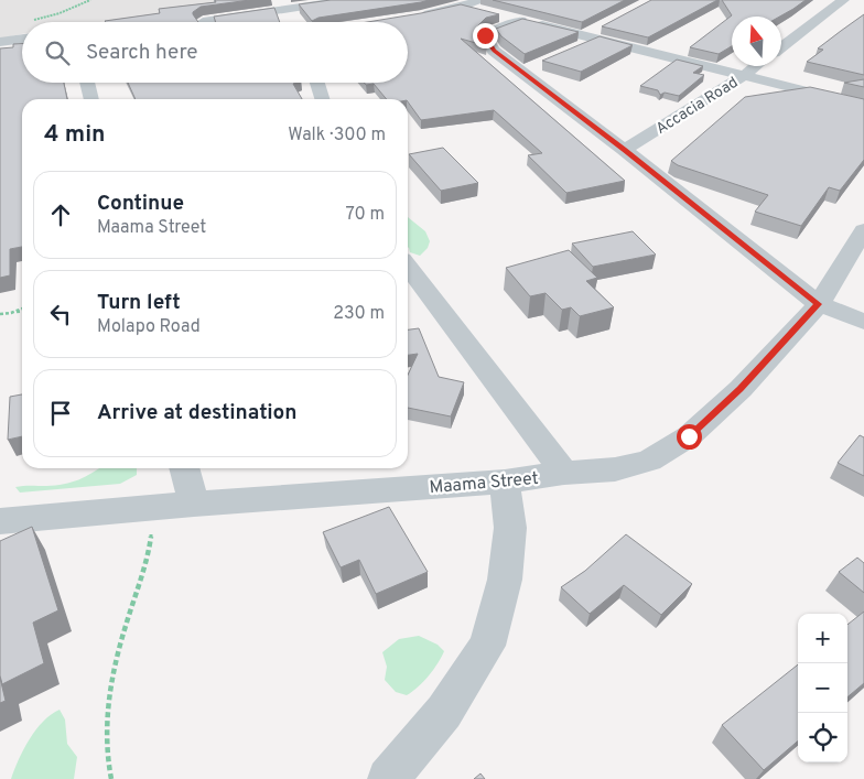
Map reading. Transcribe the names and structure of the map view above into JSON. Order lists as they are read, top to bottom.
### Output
{
  "streets": {
    "street": ["Accacia Road", "Maama Street"]
  },
  "north": "top",
  "page": {
    "search": "Search here",
    "heading": ["4 min", "Walk · 300 m"],
    "list": [
      ["Continue", "Maama Street", "70 m"],
      ["Turn left", "Molapo Road", "230 m"],
      "Arrive at destination"
    ],
    "map_buttons": ["+", "−"]
  }
}
